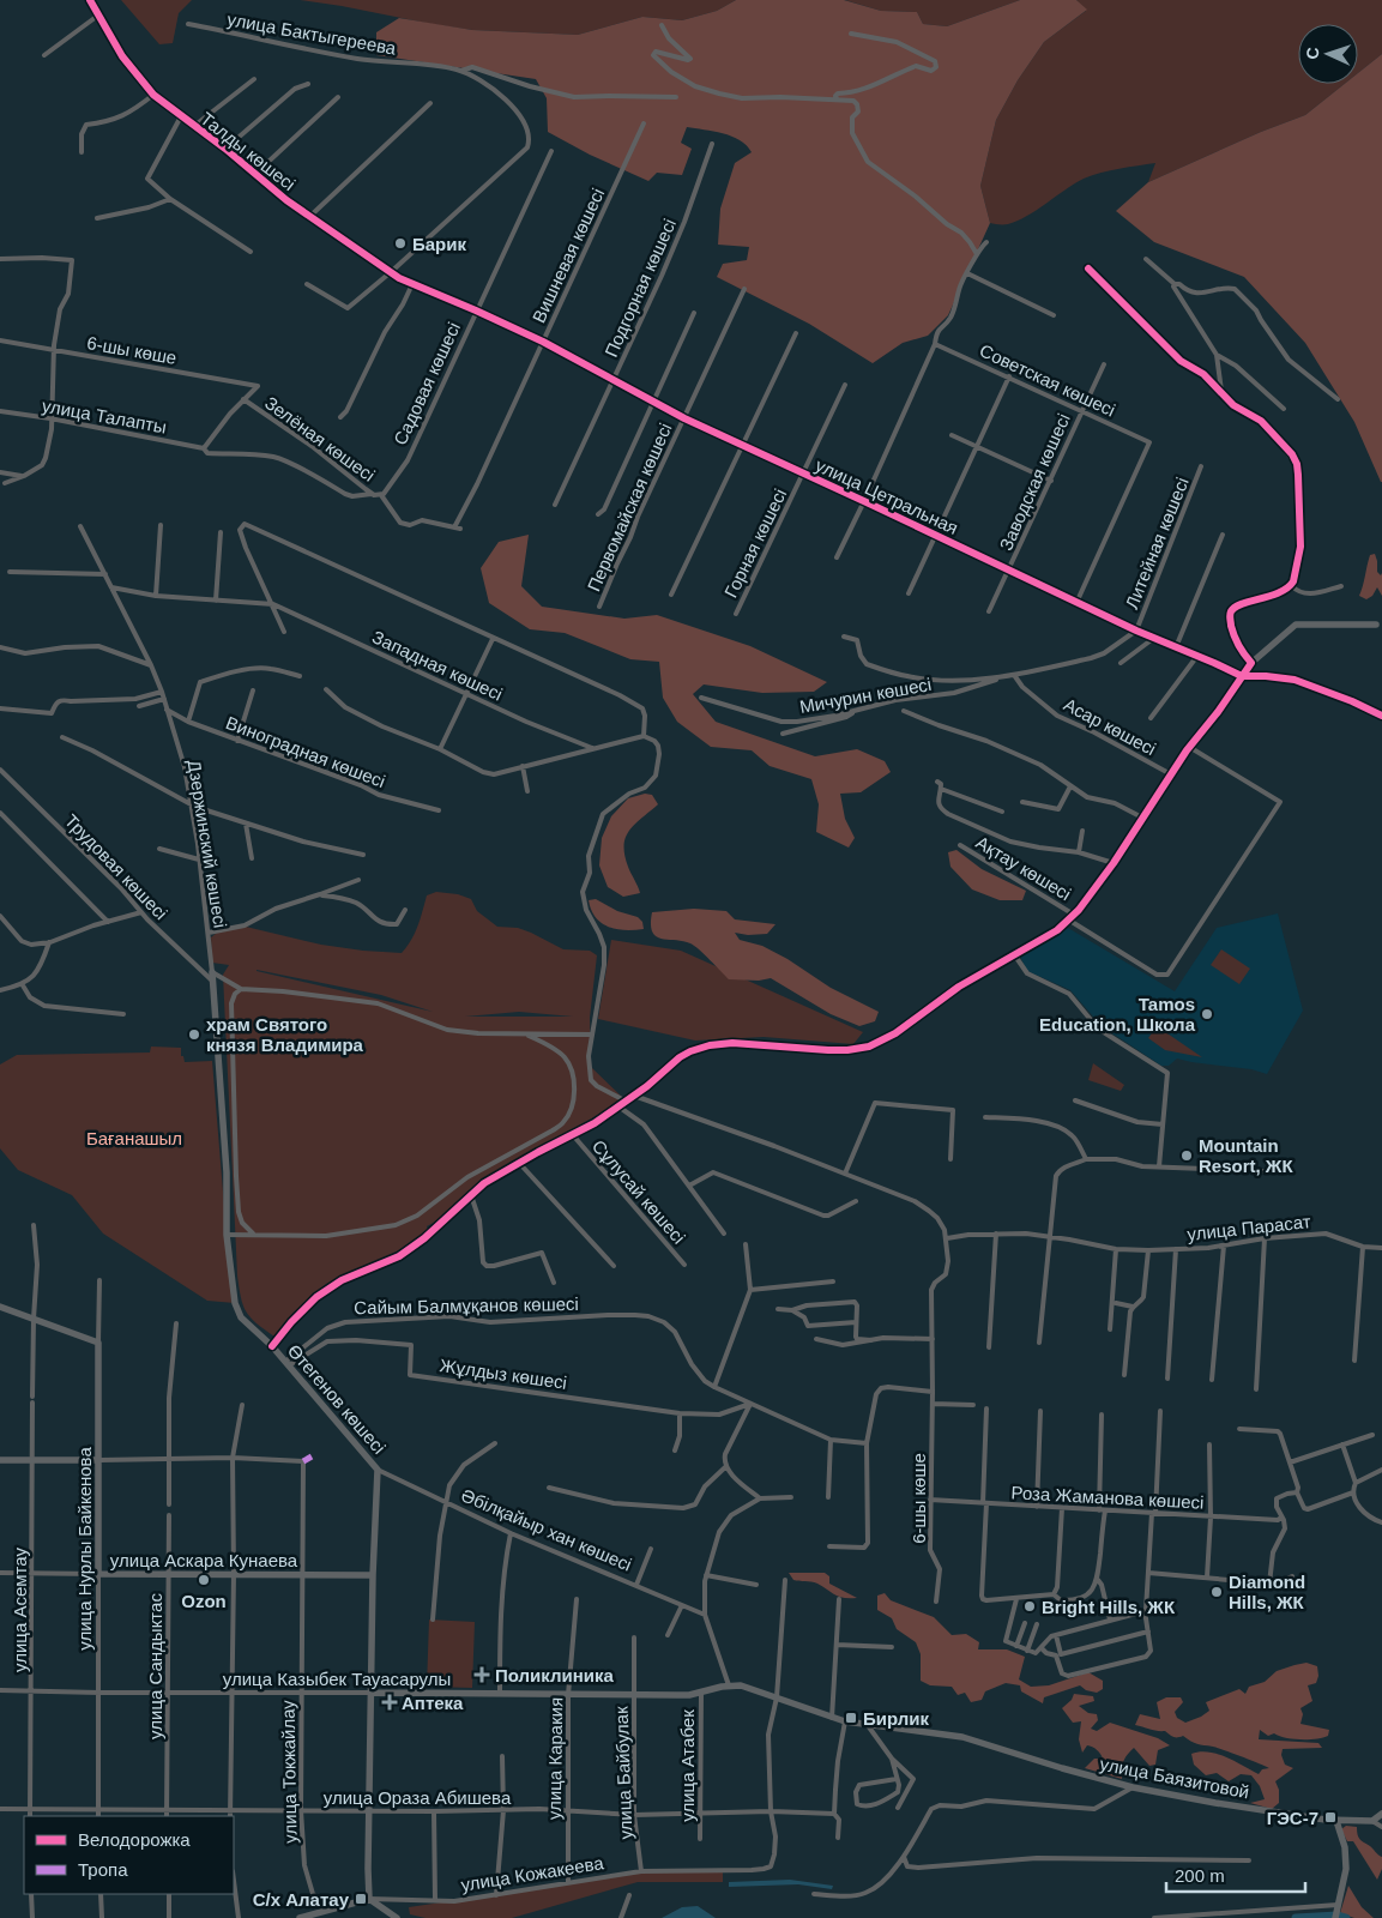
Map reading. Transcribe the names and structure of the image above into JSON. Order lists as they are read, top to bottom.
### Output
{
  "streets": {
    "street": [
      "улица Бактыгереева",
      "Талды көшесі",
      "Вишневая көшесі",
      "Подгорная көшесі",
      "6-шы көше",
      "Советская көшесі",
      "Садовая көшесі",
      "улица Талапты",
      "Зелёная көшесі",
      "Заводская көшесі",
      "улица Цетральная",
      "Первомайская көшесі",
      "Горная көшесі",
      "Литейная көшесі",
      "Западная көшесі",
      "Мичурин көшесі",
      "Асар көшесі",
      "Виноградная көшесі",
      "Дзержинский көшесі",
      "Трудовая көшесі",
      "Ақтау көшесі",
      "Сұлусай көшесі",
      "улица Парасат",
      "Сайым Балмұқанов көшесі",
      "Жұлдыз көшесі",
      "Өтегенов көшесі",
      "Роза Жаманова көшесі",
      "Әбілқайыр хан көшесі",
      "улица Нурлы Байкенова",
      "улица Аскара Кунаева",
      "улица Асемтау",
      "улица Сандыктас",
      "улица Казыбек Тауасарулы",
      "улица Каракия",
      "улица Атабек",
      "улица Токжайлау",
      "улица Байбулак",
      "улица Баязитовой",
      "улица Ораза Абишева",
      "улица Кожакеева"
    ]
  },
  "crossings": [
    ["Талды көшесі", "улица Цетральная"],
    ["Вишневая көшесі", "Садовая көшесі"],
    ["Вишневая көшесі", "Зелёная көшесі"],
    ["Вишневая көшесі", "улица Цетральная"],
    ["Подгорная көшесі", "улица Цетральная"],
    ["6-шы көше", "Зелёная көшесі"],
    ["6-шы көше", "улица Парасат"],
    ["6-шы көше", "Роза Жаманова көшесі"],
    ["Советская көшесі", "Заводская көшесі"],
    ["Советская көшесі", "улица Цетральная"],
    ["Садовая көшесі", "Зелёная көшесі"],
    ["Садовая көшесі", "улица Цетральная"],
    ["улица Талапты", "Зелёная көшесі"],
    ["Заводская көшесі", "улица Цетральная"],
    ["улица Цетральная", "Первомайская көшесі"],
    ["улица Цетральная", "Горная көшесі"],
    ["улица Цетральная", "Литейная көшесі"],
    ["Литейная көшесі", "Мичурин көшесі"],
    ["Литейная көшесі", "Асар көшесі"],
    ["Виноградная көшесі", "Дзержинский көшесі"],
    ["Дзержинский көшесі", "Өтегенов көшесі"],
    ["Трудовая көшесі", "Өтегенов көшесі"],
    ["Сайым Балмұқанов көшесі", "Жұлдыз көшесі"],
    ["Сайым Балмұқанов көшесі", "Өтегенов көшесі"],
    ["Жұлдыз көшесі", "Өтегенов көшесі"],
    ["Өтегенов көшесі", "Әбілқайыр хан көшесі"],
    ["Өтегенов көшесі", "улица Аскара Кунаева"],
    ["Өтегенов көшесі", "улица Казыбек Тауасарулы"],
    ["Өтегенов көшесі", "улица Ораза Абишева"],
    ["Өтегенов көшесі", "улица Кожакеева"],
    ["улица Нурлы Байкенова", "улица Аскара Кунаева"],
    ["улица Нурлы Байкенова", "улица Казыбек Тауасарулы"],
    ["улица Нурлы Байкенова", "улица Ораза Абишева"],
    ["улица Аскара Кунаева", "улица Асемтау"],
    ["улица Аскара Кунаева", "улица Сандыктас"],
    ["улица Аскара Кунаева", "улица Токжайлау"],
    ["улица Асемтау", "улица Казыбек Тауасарулы"],
    ["улица Асемтау", "улица Ораза Абишева"],
    ["улица Сандыктас", "улица Казыбек Тауасарулы"],
    ["улица Сандыктас", "улица Ораза Абишева"],
    ["улица Казыбек Тауасарулы", "улица Каракия"],
    ["улица Казыбек Тауасарулы", "улица Атабек"],
    ["улица Казыбек Тауасарулы", "улица Токжайлау"],
    ["улица Казыбек Тауасарулы", "улица Байбулак"],
    ["улица Казыбек Тауасарулы", "улица Баязитовой"],
    ["улица Каракия", "улица Ораза Абишева"],
    ["улица Каракия", "улица Кожакеева"],
    ["улица Атабек", "улица Ораза Абишева"],
    ["улица Токжайлау", "улица Ораза Абишева"],
    ["улица Токжайлау", "улица Кожакеева"],
    ["улица Байбулак", "улица Ораза Абишева"],
    ["улица Байбулак", "улица Кожакеева"],
    ["улица Ораза Абишева", "улица Кожакеева"]
  ],
  "parks": ["Бағанашыл"],
  "places": {
    "other": [
      "Барик",
      "Tamos Education, Школа",
      "храм Святого князя Владимира",
      "Mountain Resort, ЖК",
      "Ozon",
      "Diamond Hills, ЖК",
      "Bright Hills, ЖК"
    ],
    "health": ["Поликлиника", "Аптека"],
    "transit": ["Бирлик", "ГЭС-7", "С/х Алатау"]
  },
  "legend": ["Велодорожка", "Тропа"],
  "scale_bar": "200 m",
  "north": "left"
}
